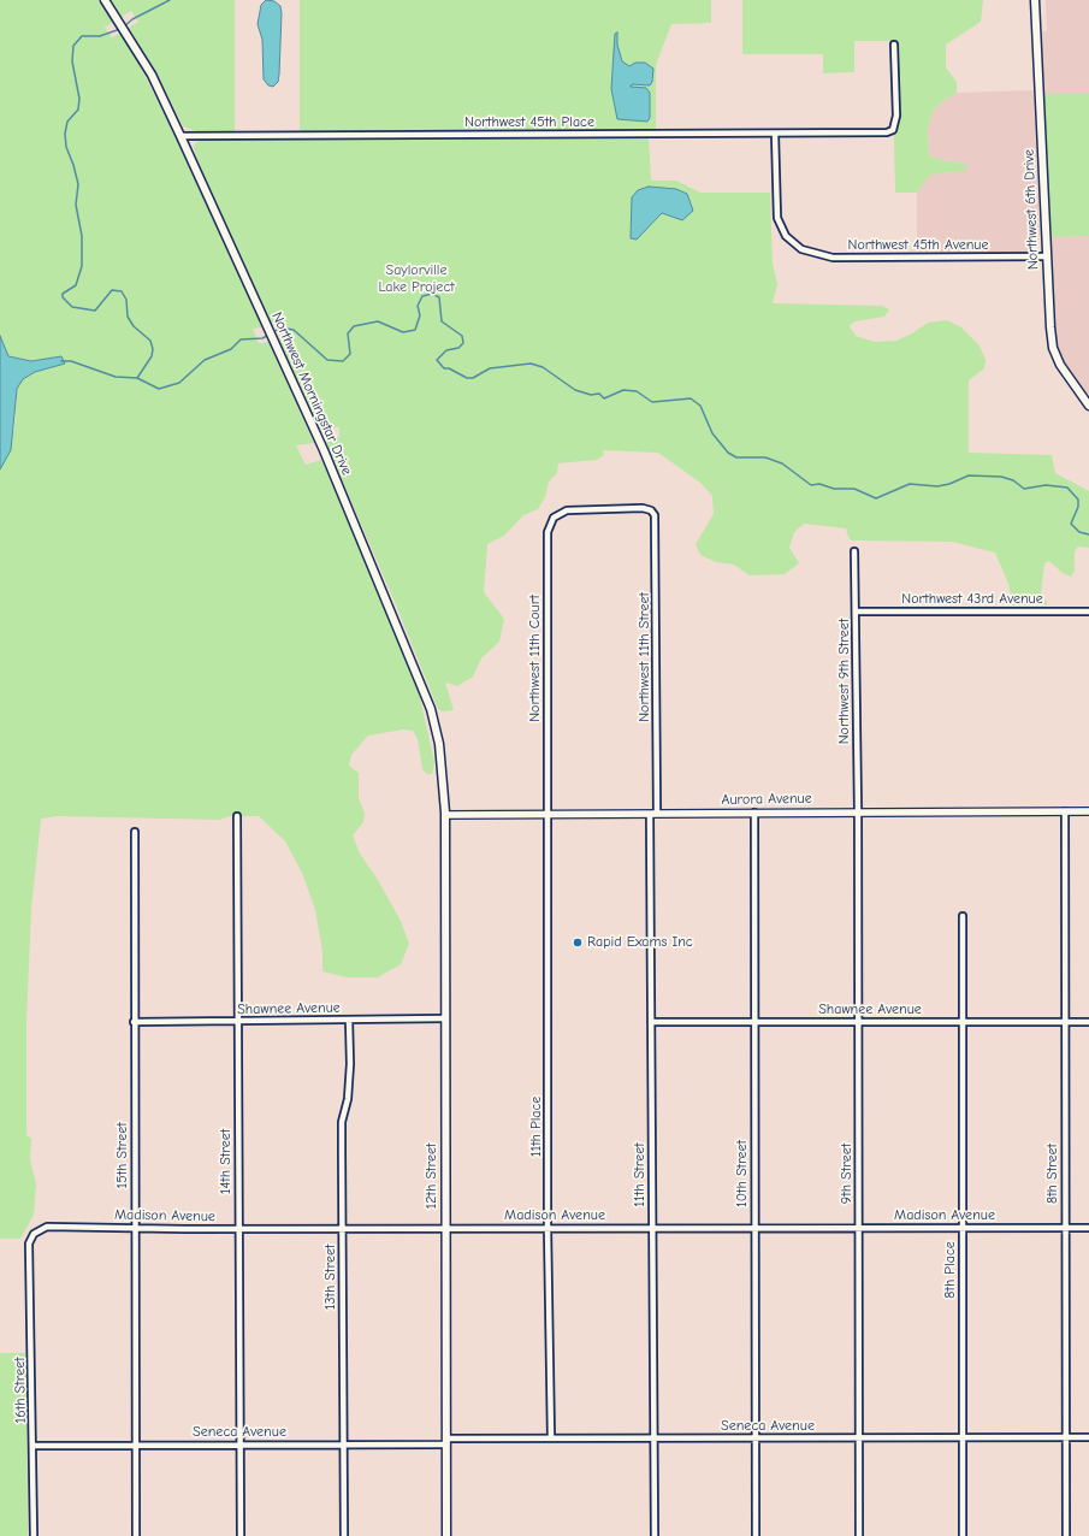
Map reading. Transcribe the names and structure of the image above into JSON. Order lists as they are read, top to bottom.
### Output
{
  "streets": {
    "main road": ["Northwest 6th Drive", "Northwest Morningstar Drive", "12th Street"],
    "street": [
      "Northwest 45th Place",
      "Northwest 45th Avenue",
      "Northwest 43rd Avenue",
      "Northwest 11th Street",
      "Northwest 11th Court",
      "Northwest 9th Street",
      "Aurora Avenue",
      "Shawnee Avenue",
      "11th Place",
      "15th Street",
      "14th Street",
      "10th Street",
      "9th Street",
      "8th Street",
      "11th Street",
      "Madison Avenue",
      "8th Place",
      "13th Street",
      "16th Street",
      "Seneca Avenue"
    ]
  },
  "crossings": [
    ["Northwest 45th Place", "Northwest 45th Avenue"],
    ["Northwest 45th Place", "Northwest Morningstar Drive"],
    ["Northwest 6th Drive", "Northwest 45th Avenue"],
    ["Northwest Morningstar Drive", "Aurora Avenue"],
    ["Northwest Morningstar Drive", "12th Street"],
    ["Northwest 43rd Avenue", "Northwest 9th Street"],
    ["Northwest 11th Street", "Northwest 11th Court"],
    ["Northwest 11th Street", "Aurora Avenue"],
    ["Northwest 11th Street", "11th Street"],
    ["Northwest 11th Court", "Aurora Avenue"],
    ["Northwest 11th Court", "11th Place"],
    ["Northwest 9th Street", "Aurora Avenue"],
    ["Northwest 9th Street", "9th Street"],
    ["Aurora Avenue", "11th Place"],
    ["Aurora Avenue", "10th Street"],
    ["Aurora Avenue", "9th Street"],
    ["Aurora Avenue", "8th Street"],
    ["Aurora Avenue", "11th Street"],
    ["Aurora Avenue", "12th Street"],
    ["Shawnee Avenue", "15th Street"],
    ["Shawnee Avenue", "14th Street"],
    ["Shawnee Avenue", "10th Street"],
    ["Shawnee Avenue", "9th Street"],
    ["Shawnee Avenue", "8th Street"],
    ["Shawnee Avenue", "11th Street"],
    ["Shawnee Avenue", "12th Street"],
    ["Shawnee Avenue", "8th Place"],
    ["Shawnee Avenue", "13th Street"],
    ["11th Place", "Madison Avenue"],
    ["11th Place", "Seneca Avenue"],
    ["15th Street", "Madison Avenue"],
    ["15th Street", "Seneca Avenue"],
    ["14th Street", "Madison Avenue"],
    ["14th Street", "Seneca Avenue"],
    ["10th Street", "Madison Avenue"],
    ["10th Street", "Seneca Avenue"],
    ["9th Street", "Madison Avenue"],
    ["9th Street", "Seneca Avenue"],
    ["8th Street", "Madison Avenue"],
    ["8th Street", "Seneca Avenue"],
    ["11th Street", "Madison Avenue"],
    ["11th Street", "Seneca Avenue"],
    ["12th Street", "Madison Avenue"],
    ["12th Street", "Seneca Avenue"],
    ["Madison Avenue", "8th Place"],
    ["Madison Avenue", "13th Street"],
    ["Madison Avenue", "16th Street"],
    ["8th Place", "Seneca Avenue"],
    ["13th Street", "Seneca Avenue"],
    ["16th Street", "Seneca Avenue"]
  ],
  "parks": ["Saylorville Lake Project"],
  "places": ["Rapid Exams Inc"]
}
